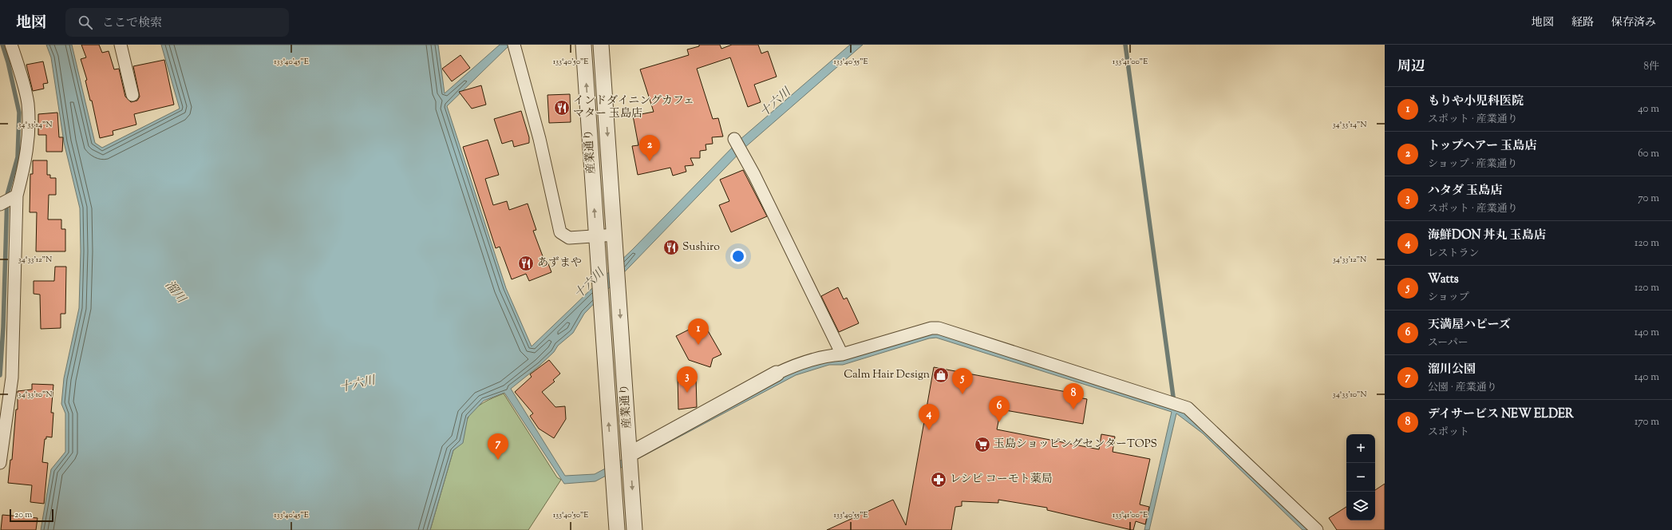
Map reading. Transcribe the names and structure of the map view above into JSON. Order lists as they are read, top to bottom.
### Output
{
  "streets": {
    "street": ["産業通り"]
  },
  "water": ["十六川", "溜川"],
  "places": {
    "restaurant": ["インドダイニングカフェ マター 玉島店", "Sushiro", "あずまや"],
    "shop": ["Calm Hair Design"],
    "supermarket": ["玉島ショッピングセンターTOPS"],
    "pharmacy": ["レシピ コーモト薬局"]
  },
  "scale_bar": "20 m",
  "page": {
    "header": "地図",
    "search": "ここで検索",
    "nav": ["地図", "経路", "保存済み"],
    "heading": ["周辺", "8件"],
    "list": [
      {
        "mark": "1",
        "name": "もりや小児科医院",
        "note": "スポット · 産業通り",
        "value": "40 m"
      },
      {
        "mark": "2",
        "name": "トップヘアー 玉島店",
        "note": "ショップ · 産業通り",
        "value": "60 m"
      },
      {
        "mark": "3",
        "name": "ハタダ 玉島店",
        "note": "スポット · 産業通り",
        "value": "70 m"
      },
      {
        "mark": "4",
        "name": "海鮮DON 丼丸 玉島店",
        "note": "レストラン",
        "value": "120 m"
      },
      {
        "mark": "5",
        "name": "Watts",
        "note": "ショップ",
        "value": "120 m"
      },
      {
        "mark": "6",
        "name": "天満屋ハピーズ",
        "note": "スーパー",
        "value": "140 m"
      },
      {
        "mark": "7",
        "name": "溜川公園",
        "note": "公園 · 産業通り",
        "value": "140 m"
      },
      {
        "mark": "8",
        "name": "デイサービス NEW ELDER",
        "note": "スポット",
        "value": "170 m"
      }
    ],
    "pins": [
      "2",
      "1",
      "3",
      "5",
      "8",
      "6",
      "4",
      "7"
    ],
    "map_buttons": ["+", "−"],
    "scale": "20 m"
  },
  "coordinates": [
    "133°40'45\"E",
    "133°40'50\"E",
    "133°40'55\"E",
    "133°41'00\"E",
    "34°33'14\"N",
    "34°33'12\"N",
    "34°33'10\"N"
  ]
}
